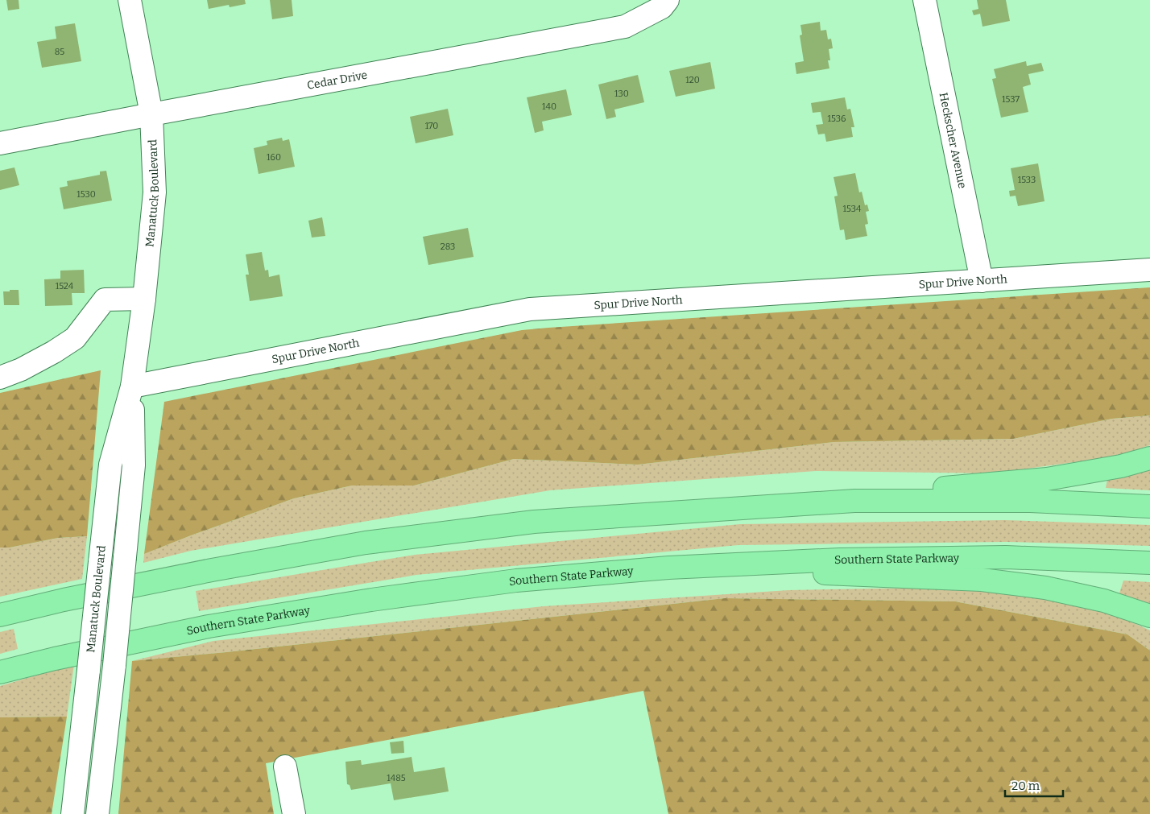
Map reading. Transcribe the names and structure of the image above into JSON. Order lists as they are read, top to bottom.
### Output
{
  "streets": {
    "highway": ["Southern State Parkway"],
    "street": [
      "Cedar Drive",
      "Heckscher Avenue",
      "Manatuck Boulevard",
      "Spur Drive North"
    ]
  },
  "crossings": [
    ["Cedar Drive", "Manatuck Boulevard"],
    ["Heckscher Avenue", "Spur Drive North"],
    ["Manatuck Boulevard", "Spur Drive North"]
  ],
  "house_numbers": [
    "85",
    "120",
    "130",
    "1537",
    "140",
    "1536",
    "170",
    "160",
    "1533",
    "1530",
    "1534",
    "283",
    "1524",
    "1485"
  ],
  "scale_bar": "20 m"
}
